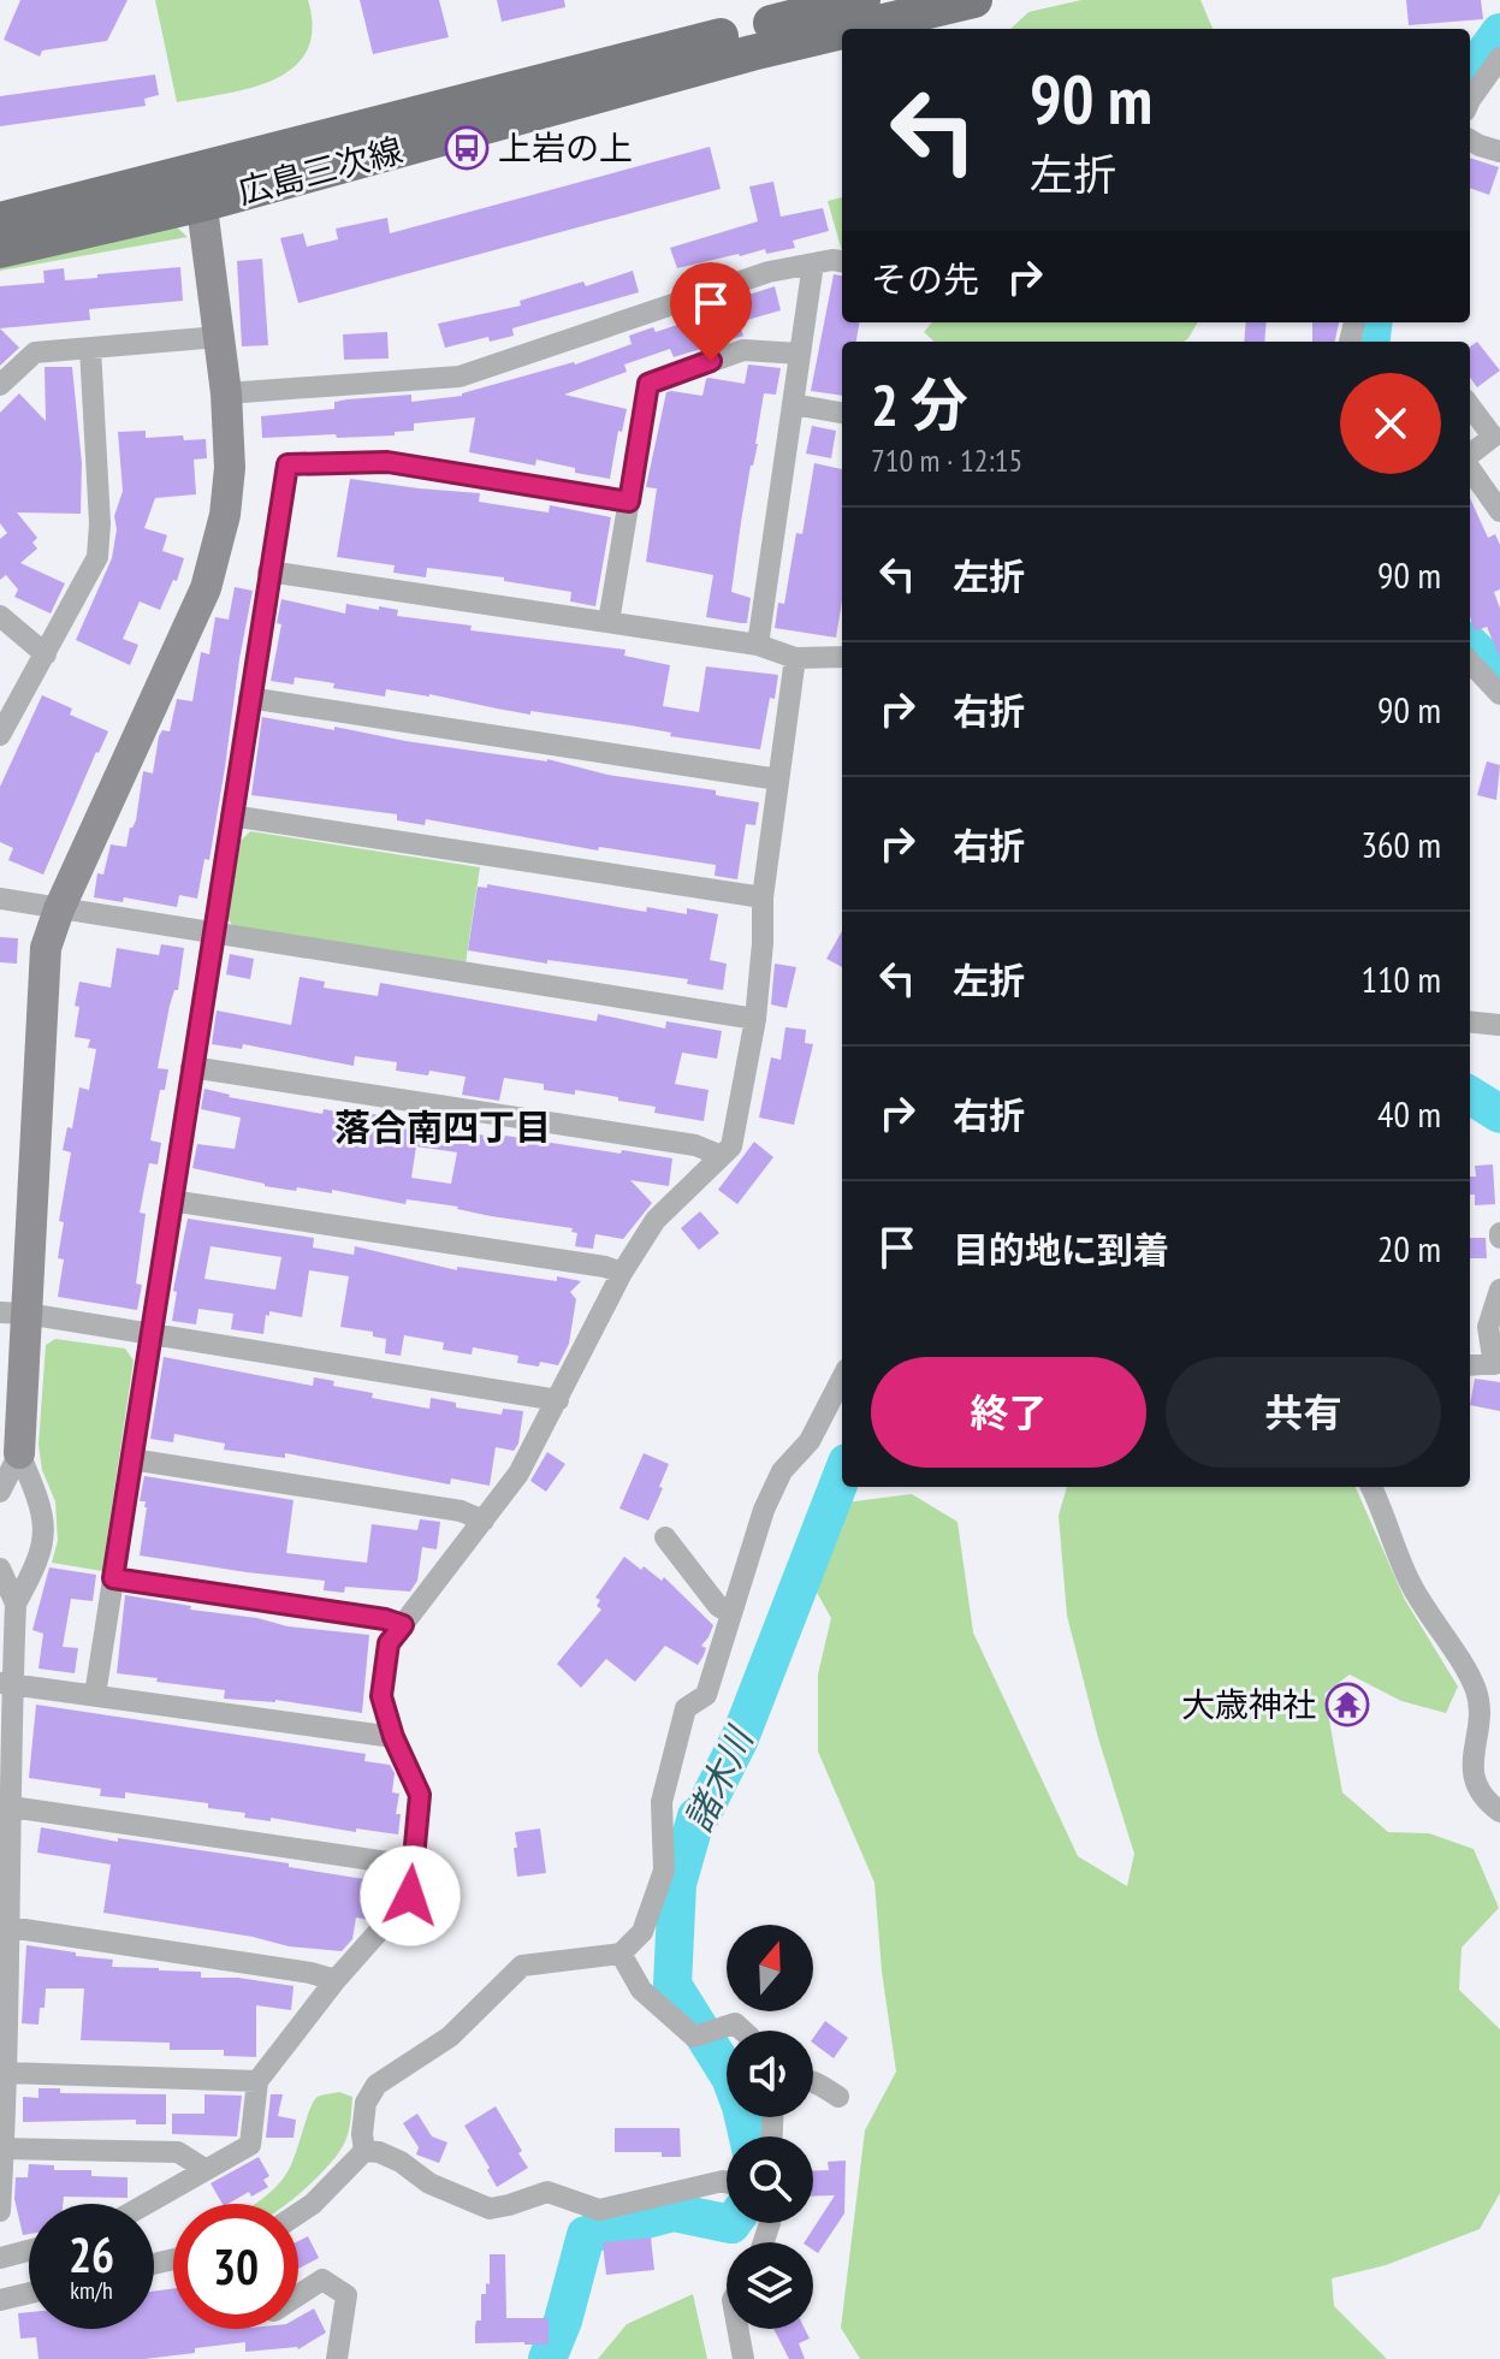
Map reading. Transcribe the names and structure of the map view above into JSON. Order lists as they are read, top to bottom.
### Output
{
  "streets": {
    "main road": ["広島三次線"]
  },
  "districts": ["落合南四丁目"],
  "water": ["諸木川"],
  "places": {
    "bus stop": ["上岩の上"],
    "temple": ["大歳神社"]
  },
  "north": "top",
  "page": {
    "turn": ["90 m", "左折"],
    "then": "その先",
    "heading": ["2 分", "710 m · 12:15"],
    "list": [
      {
        "name": "左折",
        "value": "90 m"
      },
      {
        "name": "右折",
        "value": "90 m"
      },
      {
        "name": "右折",
        "value": "360 m"
      },
      {
        "name": "左折",
        "value": "110 m"
      },
      {
        "name": "右折",
        "value": "40 m"
      },
      {
        "name": "目的地に到着",
        "value": "20 m"
      }
    ],
    "buttons": ["終了", "共有"],
    "speed": "26 km/h",
    "limit": "30"
  }
}
